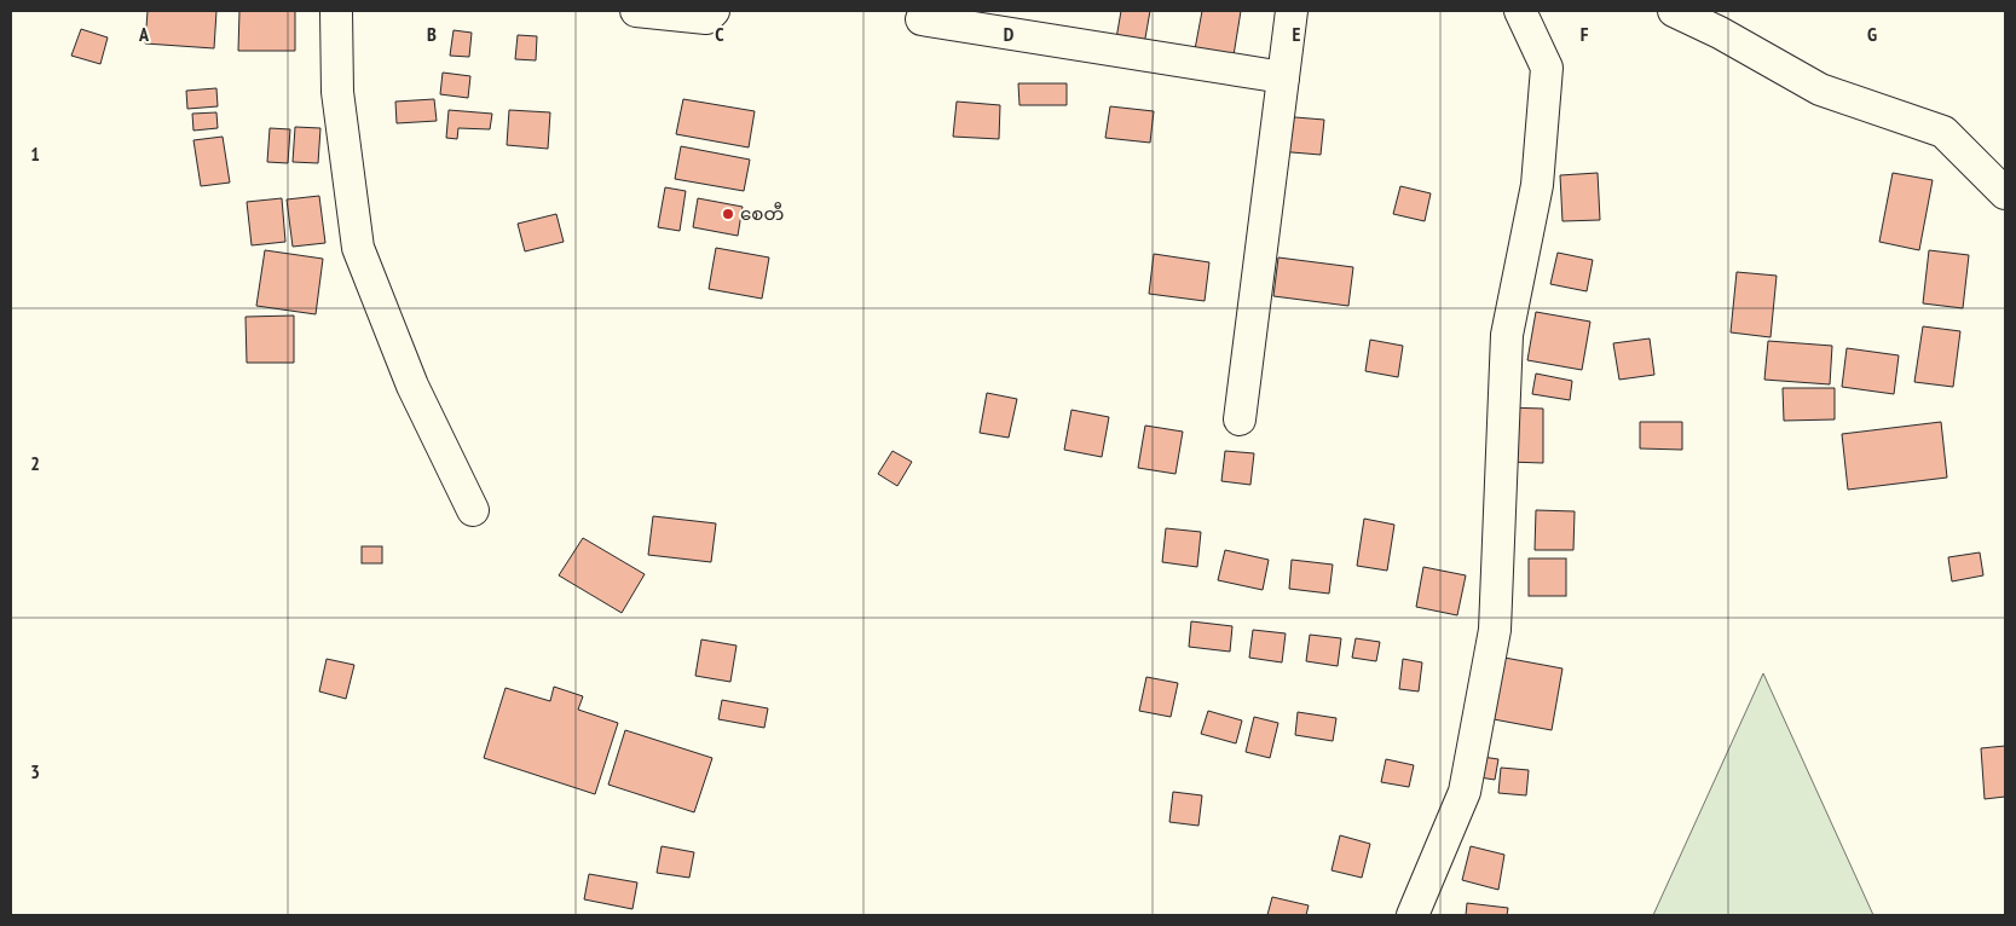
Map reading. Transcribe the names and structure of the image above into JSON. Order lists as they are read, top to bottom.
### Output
{
  "places": ["စေတီ"],
  "grid": {
    "columns": [
      "A",
      "B",
      "C",
      "D",
      "E",
      "F",
      "G"
    ],
    "rows": ["1", "2", "3"]
  }
}
